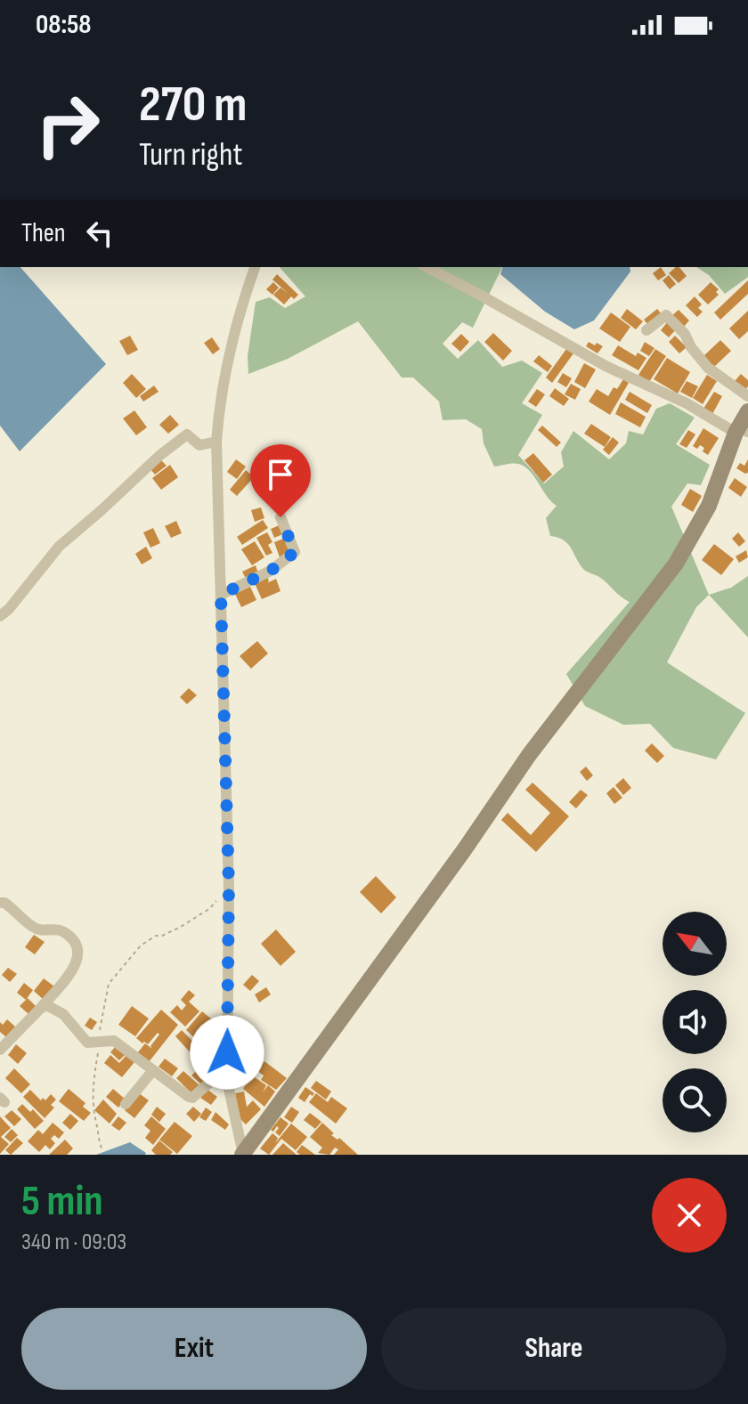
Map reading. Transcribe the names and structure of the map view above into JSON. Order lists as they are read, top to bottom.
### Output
{
  "north": "top left",
  "page": {
    "status": "08:58",
    "turn": ["270 m", "Turn right"],
    "then": "Then",
    "heading": ["5 min", "340 m · 09:03"],
    "buttons": ["Exit", "Share"]
  }
}
